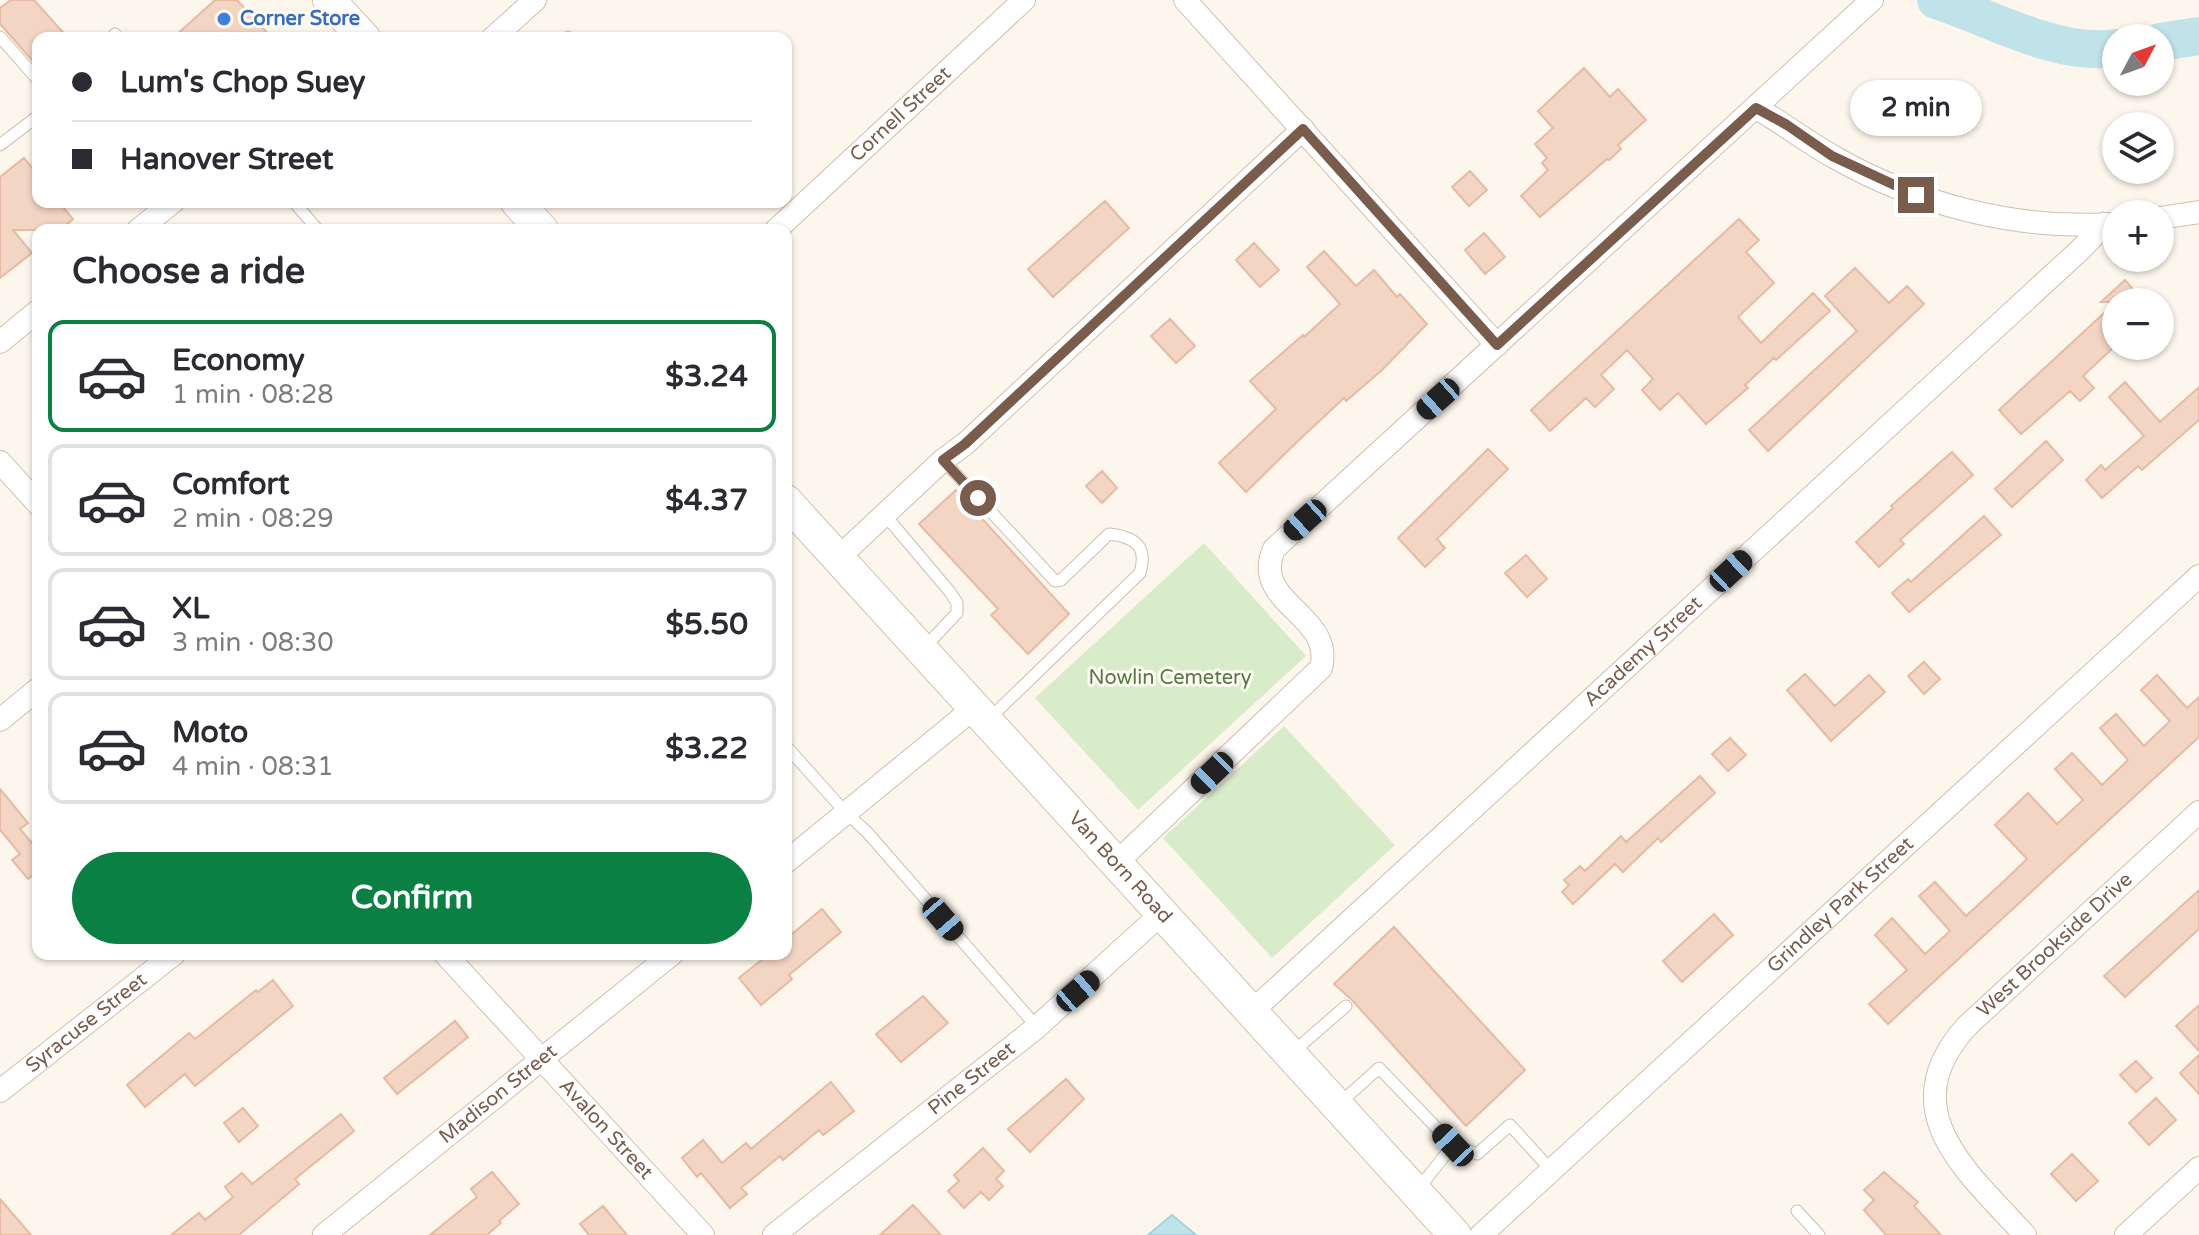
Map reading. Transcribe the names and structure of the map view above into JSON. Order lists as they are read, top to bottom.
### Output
{
  "streets": {
    "main road": ["Van Born Road"],
    "street": [
      "Cornell Street",
      "Academy Street",
      "Grindley Park Street",
      "West Brookside Drive",
      "Syracuse Street",
      "Pine Street",
      "Madison Street",
      "Avalon Street"
    ]
  },
  "crossings": [
    ["Academy Street", "Van Born Road"],
    ["Van Born Road", "Pine Street"],
    ["Madison Street", "Avalon Street"]
  ],
  "parks": ["Nowlin Cemetery"],
  "places": ["Corner Store"],
  "north": "top right",
  "page": {
    "map_buttons": ["+", "−"],
    "banner": ["Lum's Chop Suey", "Hanover Street"],
    "bubble": "2 min",
    "heading": "Choose a ride",
    "list": [
      {
        "name": "Economy",
        "note": "1 min · 08:28",
        "value": "$3.24"
      },
      {
        "name": "Comfort",
        "note": "2 min · 08:29",
        "value": "$4.37"
      },
      {
        "name": "XL",
        "note": "3 min · 08:30",
        "value": "$5.50"
      },
      {
        "name": "Moto",
        "note": "4 min · 08:31",
        "value": "$3.22"
      }
    ],
    "buttons": "Confirm"
  }
}
